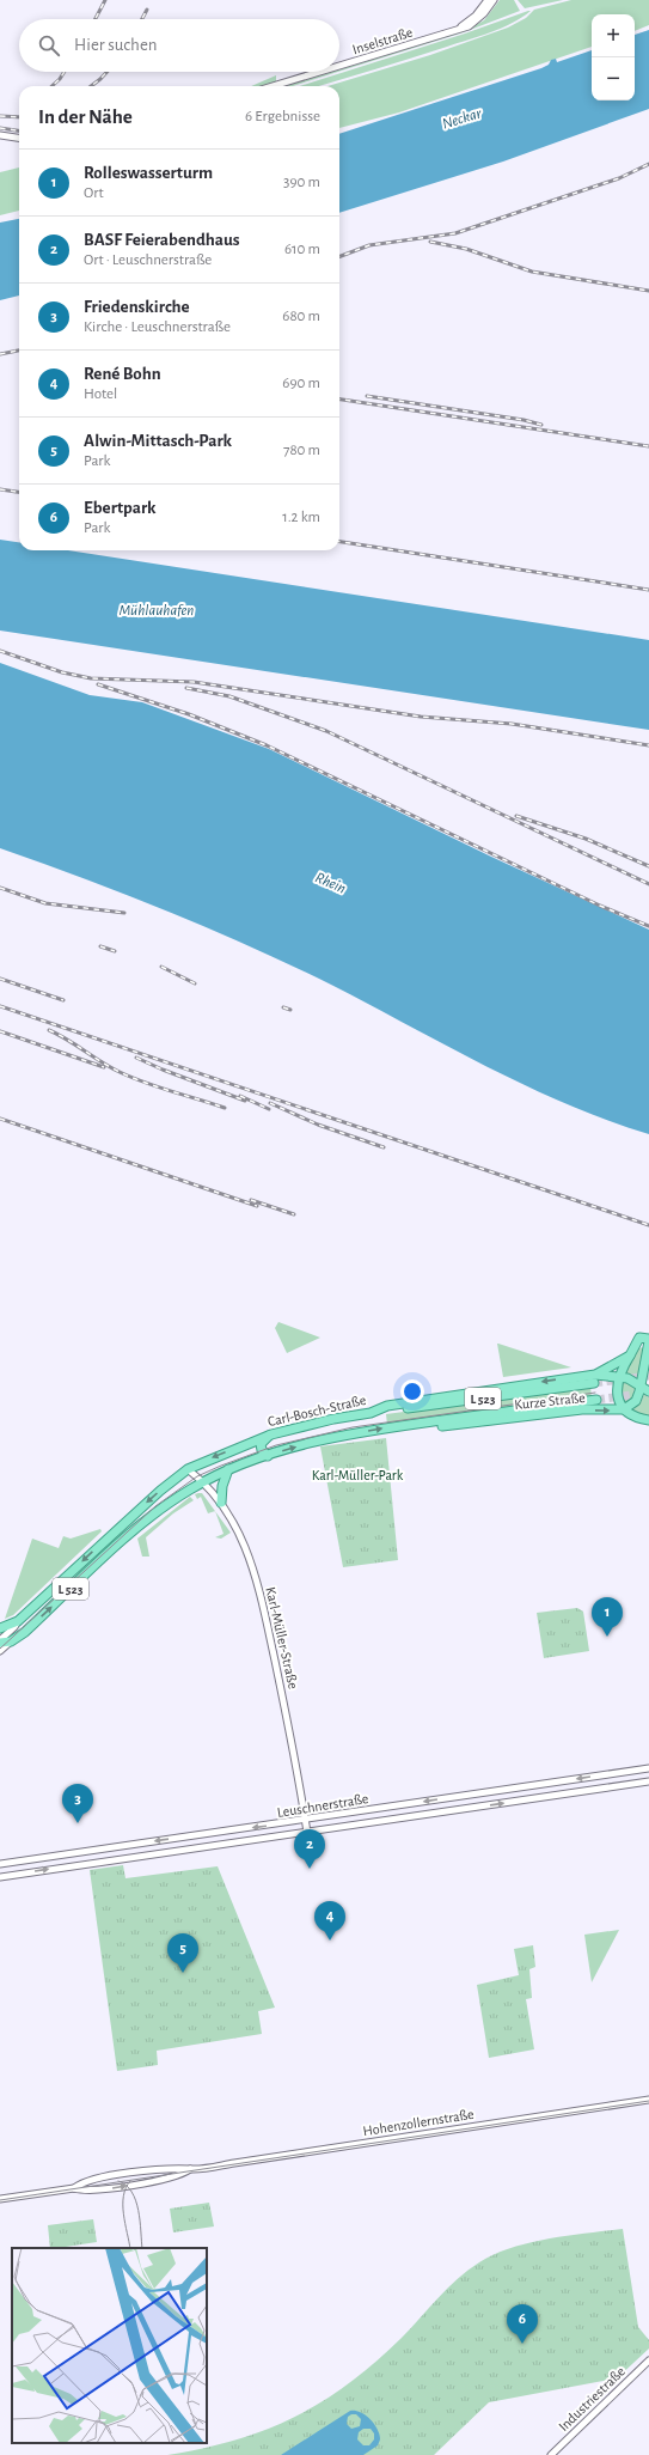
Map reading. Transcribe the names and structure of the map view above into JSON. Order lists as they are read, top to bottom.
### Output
{
  "streets": {
    "main road": ["L 523", "Kurze Straße", "Carl-Bosch-Straße"],
    "street": [
      "Inselstraße",
      "Karl-Müller-Straße",
      "Leuschnerstraße",
      "Hohenzollernstraße",
      "Industriestraße"
    ]
  },
  "crossings": [
    ["L 523", "Kurze Straße"],
    ["L 523", "Carl-Bosch-Straße"],
    ["L 523", "Karl-Müller-Straße"],
    ["Carl-Bosch-Straße", "Karl-Müller-Straße"],
    ["Karl-Müller-Straße", "Leuschnerstraße"]
  ],
  "water": ["Neckar", "Mühlauhafen", "Rhein"],
  "parks": ["Karl-Müller-Park"],
  "page": {
    "map_buttons": ["+", "−"],
    "search": "Hier suchen",
    "heading": ["In der Nähe", "6 Ergebnisse"],
    "list": [
      {
        "mark": "1",
        "name": "Rolleswasserturm",
        "note": "Ort",
        "value": "390 m"
      },
      {
        "mark": "2",
        "name": "BASF Feierabendhaus",
        "note": "Ort · Leuschnerstraße",
        "value": "610 m"
      },
      {
        "mark": "3",
        "name": "Friedenskirche",
        "note": "Kirche · Leuschnerstraße",
        "value": "680 m"
      },
      {
        "mark": "4",
        "name": "René Bohn",
        "note": "Hotel",
        "value": "690 m"
      },
      {
        "mark": "5",
        "name": "Alwin-Mittasch-Park",
        "note": "Park",
        "value": "780 m"
      },
      {
        "mark": "6",
        "name": "Ebertpark",
        "note": "Park",
        "value": "1.2 km"
      }
    ],
    "pins": [
      "1",
      "3",
      "2",
      "4",
      "5",
      "6"
    ]
  }
}
